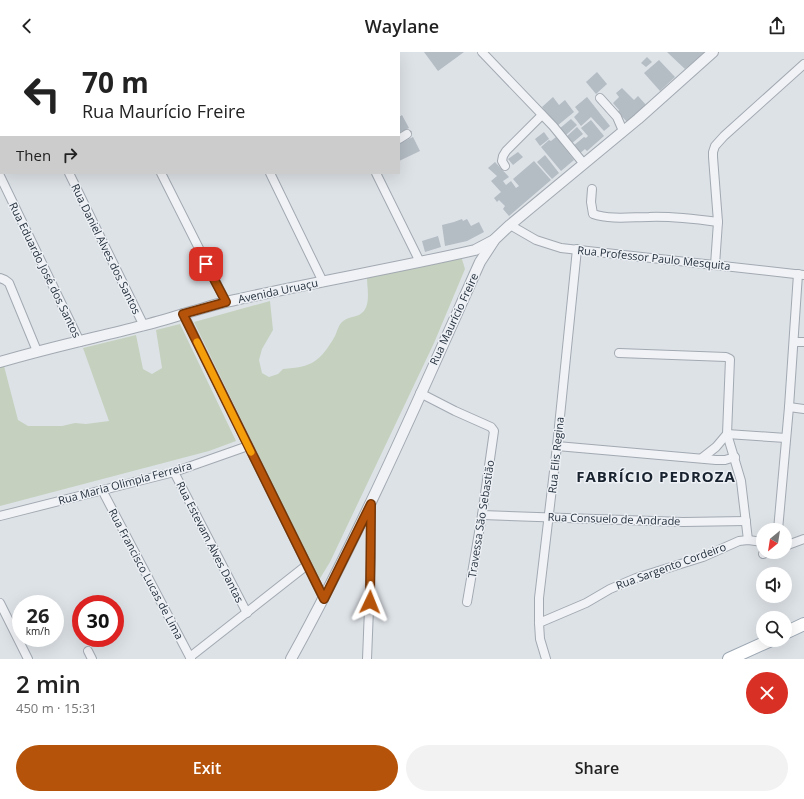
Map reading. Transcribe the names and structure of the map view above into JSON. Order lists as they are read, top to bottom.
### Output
{
  "streets": {
    "street": [
      "Rua Daniel Alves dos Santos",
      "Rua Professor Paulo Mesquita",
      "Rua Eduardo José dos Santos",
      "Avenida Uruaçu",
      "Rua Maurício Freire",
      "Rua Elis Regina",
      "Rua Maria Olimpia Ferreira",
      "Travessa São Sebastião",
      "Rua Consuelo de Andrade",
      "Rua Estevam Alves Dantas",
      "Rua Sargento Cordeiro",
      "Rua Francisco Lucas de Lima"
    ]
  },
  "crossings": [
    ["Rua Daniel Alves dos Santos", "Avenida Uruaçu"],
    ["Rua Professor Paulo Mesquita", "Rua Maurício Freire"],
    ["Rua Professor Paulo Mesquita", "Rua Elis Regina"],
    ["Rua Eduardo José dos Santos", "Avenida Uruaçu"],
    ["Avenida Uruaçu", "Rua Maurício Freire"],
    ["Rua Maurício Freire", "Travessa São Sebastião"],
    ["Rua Elis Regina", "Rua Consuelo de Andrade"],
    ["Rua Elis Regina", "Rua Sargento Cordeiro"],
    ["Rua Maria Olimpia Ferreira", "Rua Estevam Alves Dantas"],
    ["Rua Maria Olimpia Ferreira", "Rua Francisco Lucas de Lima"],
    ["Travessa São Sebastião", "Rua Consuelo de Andrade"]
  ],
  "districts": ["FABRÍCIO PEDROZA"],
  "north": "bottom left",
  "page": {
    "header": "Waylane",
    "turn": ["70 m", "Rua Maurício Freire"],
    "then": "Then",
    "speed": "26 km/h",
    "limit": "30",
    "heading": ["2 min", "450 m · 15:31"],
    "buttons": ["Exit", "Share"]
  }
}
